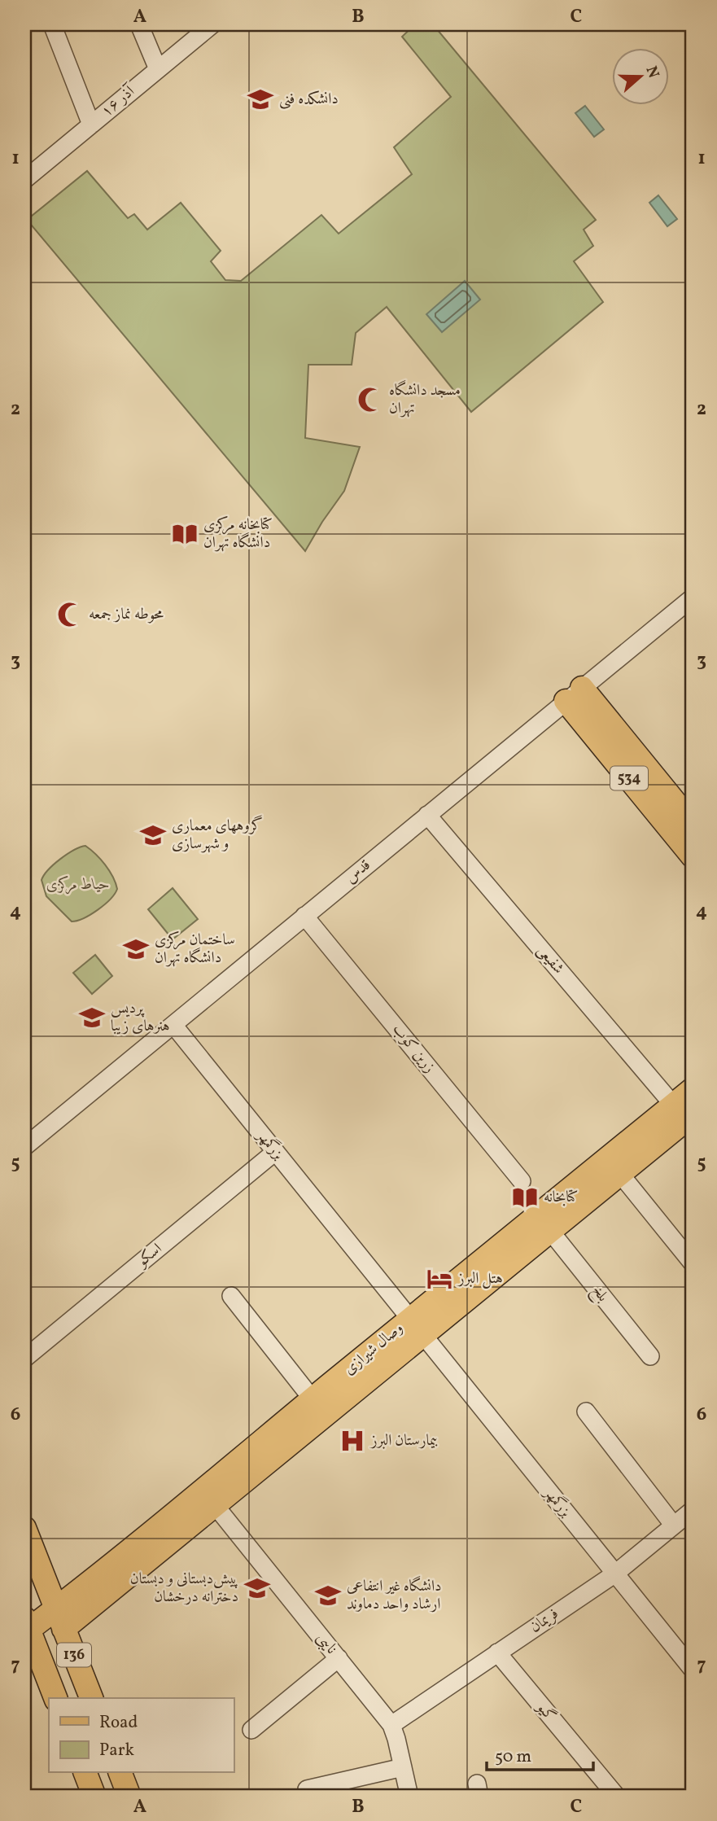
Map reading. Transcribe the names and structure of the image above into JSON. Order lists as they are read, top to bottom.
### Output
{
  "streets": {
    "main road": ["534", "وصال شیرازی", "136"],
    "street": [
      "۱۶ آذر",
      "قدس",
      "شفیعی",
      "زرین کوب",
      "بزرگمهر",
      "اسکو",
      "بلخ",
      "فریمان",
      "نایبی",
      "گیو"
    ]
  },
  "crossings": [
    ["534", "قدس"],
    ["قدس", "شفیعی"],
    ["قدس", "زرین کوب"],
    ["قدس", "بزرگمهر"],
    ["شفیعی", "وصال شیرازی"],
    ["بزرگمهر", "اسکو"],
    ["بزرگمهر", "وصال شیرازی"],
    ["بزرگمهر", "فریمان"],
    ["بلخ", "وصال شیرازی"],
    ["وصال شیرازی", "نایبی"],
    ["وصال شیرازی", "136"],
    ["فریمان", "نایبی"],
    ["فریمان", "گیو"]
  ],
  "parks": ["حیاط مرکزی"],
  "places": {
    "school or university": [
      "دانشکده فنی",
      "گروههای معماری و شهرسازی",
      "ساختمان مرکزی دانشگاه تهران",
      "پردیس هنرهای زیبا",
      "پیش‌دبستانی و دبستان دخترانه درخشان",
      "دانشگاه غیر انتفاعی ارشاد واحد دماوند"
    ],
    "mosque": ["مسجد دانشگاه تهران", "محوطه نماز جمعه"],
    "library": ["کتابخانه مرکزی دانشگاه تهران", "کتابخانه"],
    "hotel": ["هتل البرز"],
    "hospital": ["بیمارستان البرز"]
  },
  "legend": ["Road", "Park"],
  "scale_bar": "50 m",
  "north": "right",
  "grid": {
    "columns": ["A", "B", "C"],
    "rows": [
      "1",
      "2",
      "3",
      "4",
      "5",
      "6",
      "7"
    ]
  }
}
